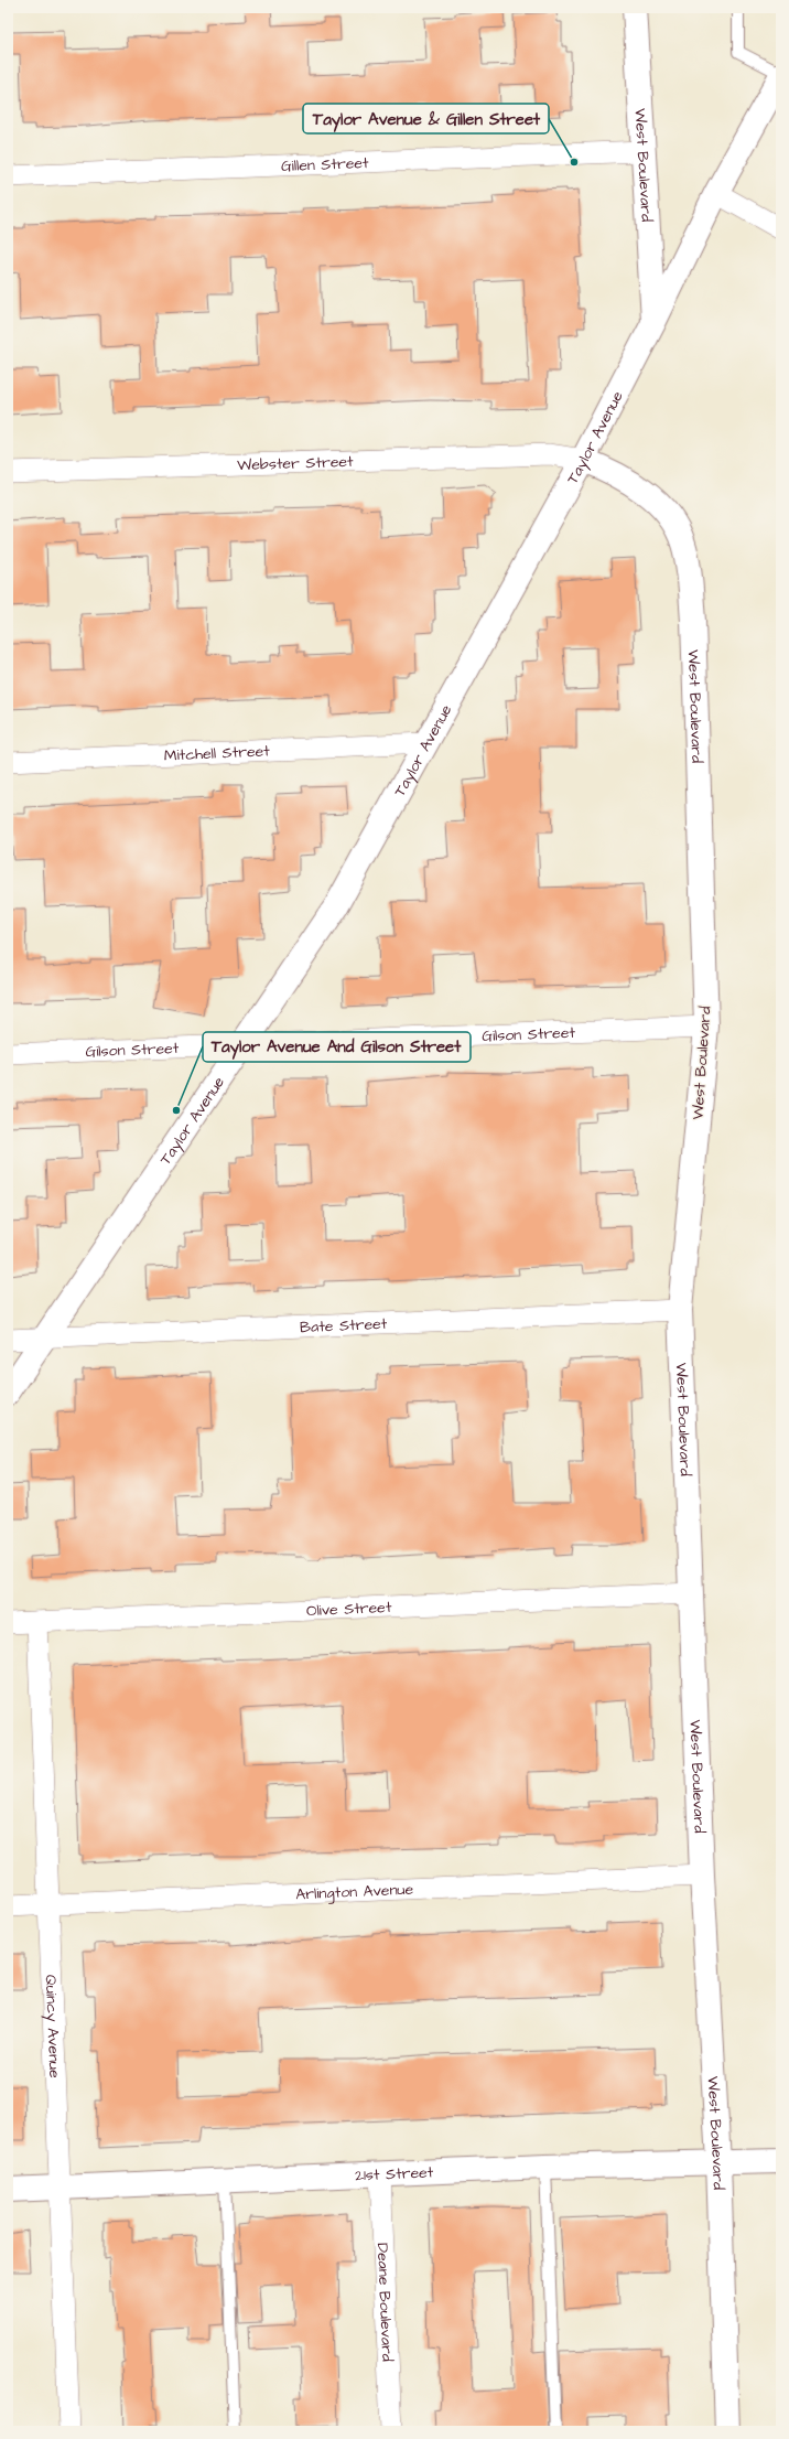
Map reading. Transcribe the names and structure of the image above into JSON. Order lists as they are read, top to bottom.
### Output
{
  "streets": {
    "street": [
      "Gillen Street",
      "West Boulevard",
      "Taylor Avenue",
      "Webster Street",
      "Mitchell Street",
      "Gilson Street",
      "Bate Street",
      "Olive Street",
      "Arlington Avenue",
      "Quincy Avenue",
      "21st Street",
      "Deane Boulevard"
    ]
  },
  "crossings": [
    ["Gillen Street", "West Boulevard"],
    ["West Boulevard", "Taylor Avenue"],
    ["West Boulevard", "Webster Street"],
    ["West Boulevard", "Gilson Street"],
    ["West Boulevard", "Bate Street"],
    ["West Boulevard", "Olive Street"],
    ["West Boulevard", "Arlington Avenue"],
    ["West Boulevard", "21st Street"],
    ["Taylor Avenue", "Webster Street"],
    ["Taylor Avenue", "Mitchell Street"],
    ["Taylor Avenue", "Gilson Street"],
    ["Taylor Avenue", "Bate Street"],
    ["Olive Street", "Quincy Avenue"],
    ["Arlington Avenue", "Quincy Avenue"],
    ["Quincy Avenue", "21st Street"],
    ["21st Street", "Deane Boulevard"]
  ],
  "places": ["Taylor Avenue & Gillen Street", "Taylor Avenue And Gilson Street"]
}
